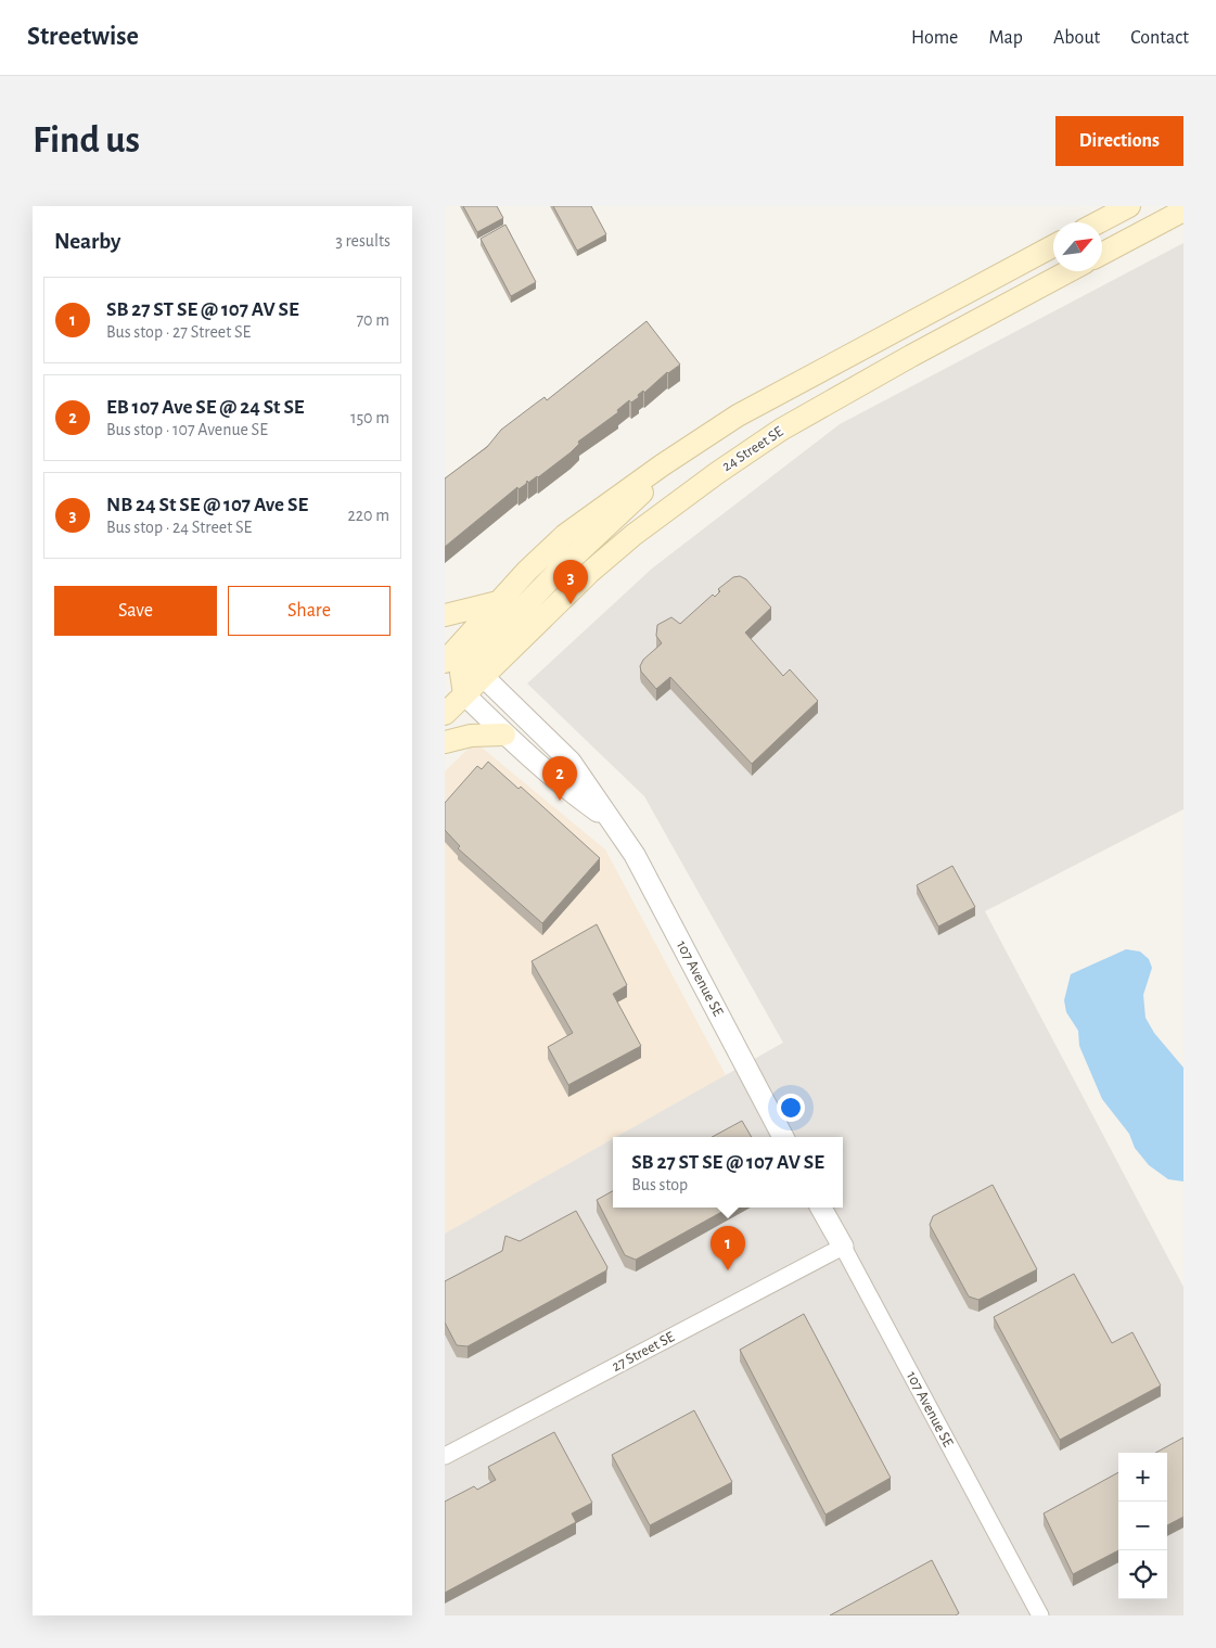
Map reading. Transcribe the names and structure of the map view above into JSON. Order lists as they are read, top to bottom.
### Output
{
  "streets": {
    "main road": ["24 Street SE"],
    "street": ["107 Avenue SE", "27 Street SE"]
  },
  "crossings": [
    ["24 Street SE", "107 Avenue SE"],
    ["107 Avenue SE", "27 Street SE"]
  ],
  "north": "top right",
  "page": {
    "header": "Streetwise",
    "nav": [
      "Home",
      "Map",
      "About",
      "Contact"
    ],
    "buttons": [
      "Directions",
      ["Save", "Share"]
    ],
    "title": "Find us",
    "heading": ["Nearby", "3 results"],
    "list": [
      {
        "mark": "1",
        "name": "SB 27 ST SE @ 107 AV SE",
        "note": "Bus stop · 27 Street SE",
        "value": "70 m"
      },
      {
        "mark": "2",
        "name": "EB 107 Ave SE @ 24 St SE",
        "note": "Bus stop · 107 Avenue SE",
        "value": "150 m"
      },
      {
        "mark": "3",
        "name": "NB 24 St SE @ 107 Ave SE",
        "note": "Bus stop · 24 Street SE",
        "value": "220 m"
      }
    ],
    "pins": ["3", "2", "1"],
    "popup": ["SB 27 ST SE @ 107 AV SE", "Bus stop"],
    "map_buttons": ["+", "−"]
  }
}
